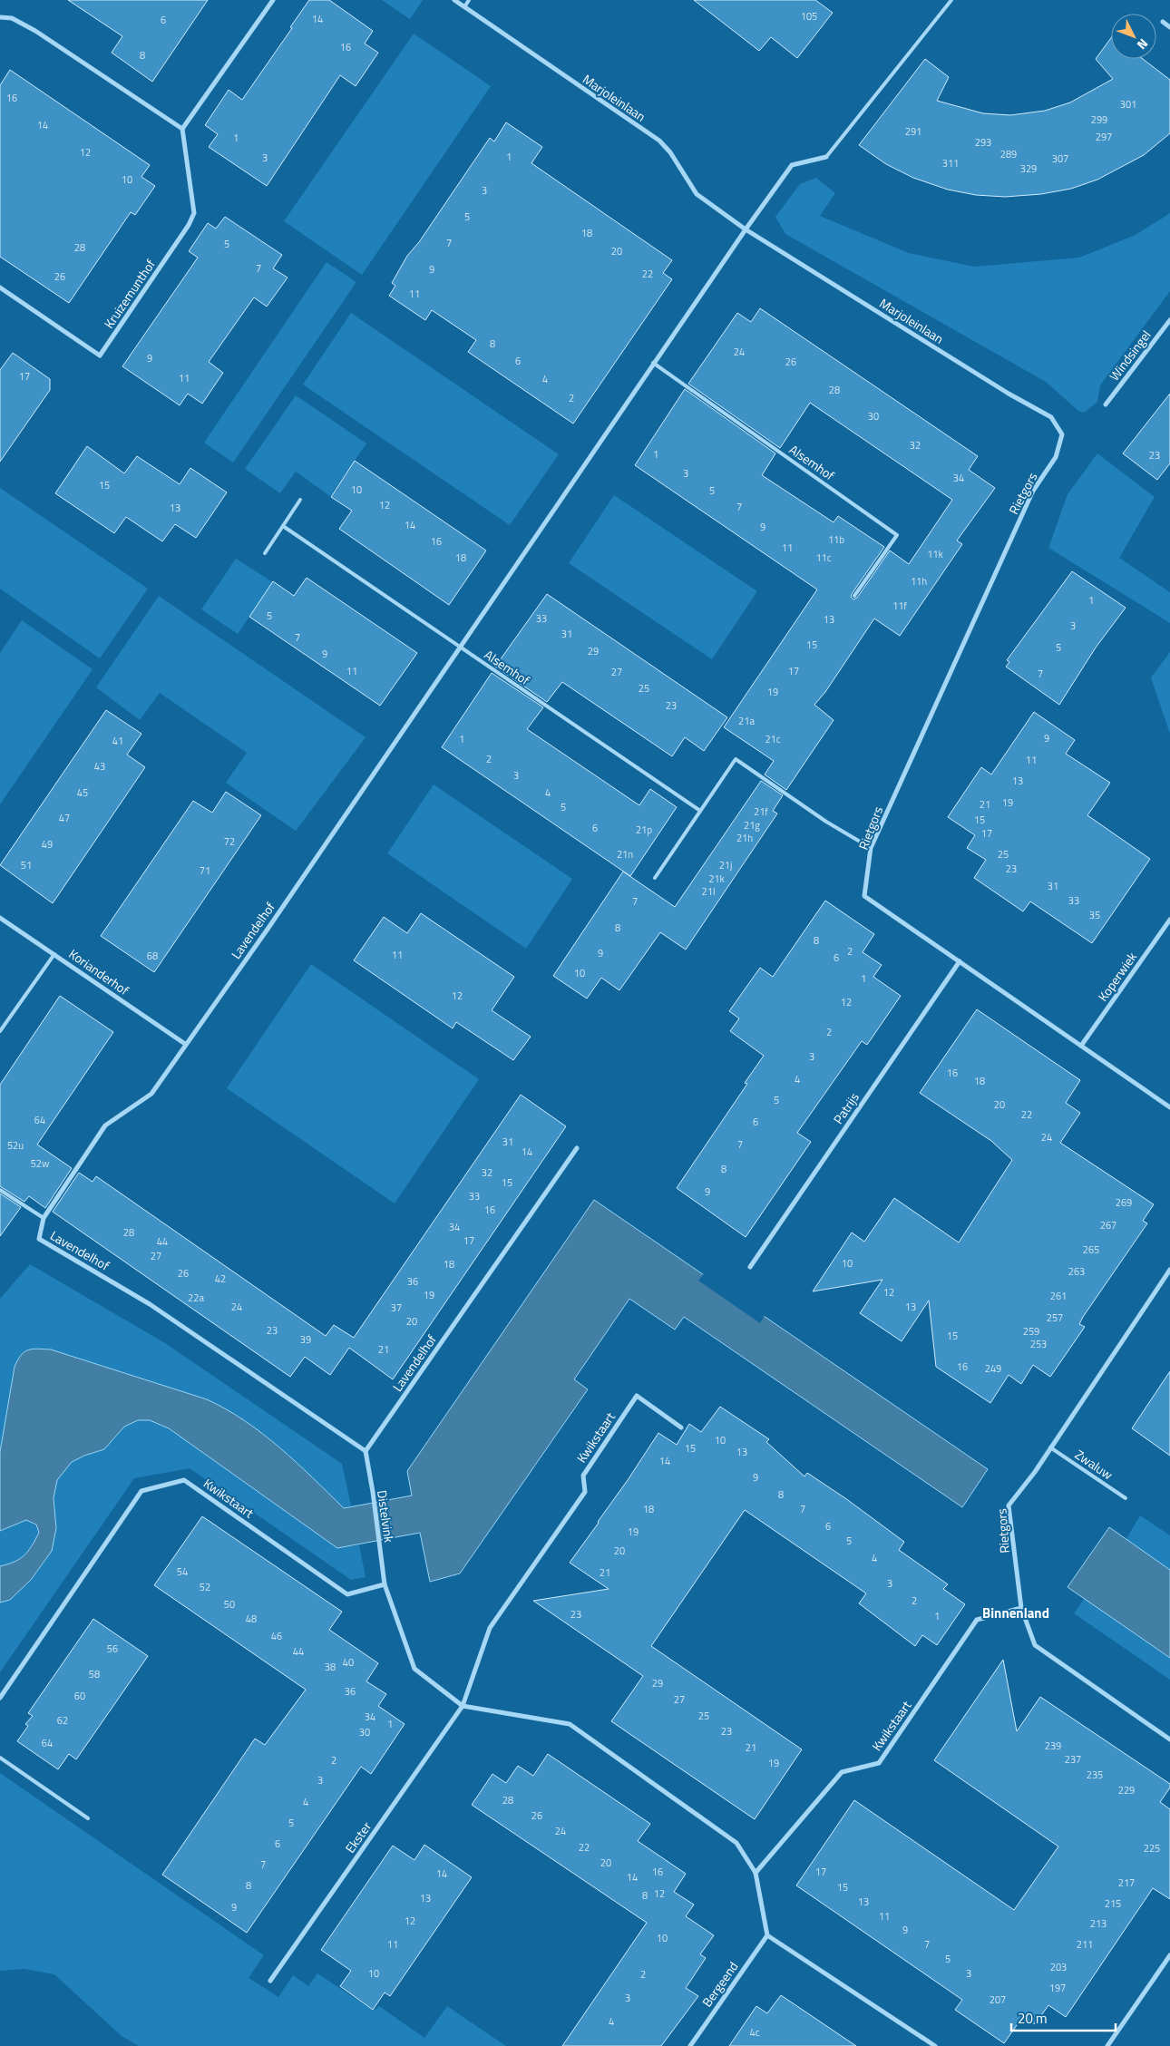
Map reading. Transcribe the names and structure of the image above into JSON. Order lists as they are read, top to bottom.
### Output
{
  "streets": {
    "street": [
      "Marjoleinlaan",
      "Kruizemunthof",
      "Windsingel",
      "Rietgors",
      "Lavendelhof",
      "Korianderhof",
      "Koperwiek",
      "Patrijs",
      "Kwikstaart",
      "Distelvink",
      "Ekster",
      "Bergeend"
    ],
    "lane": ["Alsemhof", "Zwaluw"]
  },
  "crossings": [
    ["Marjoleinlaan", "Rietgors"],
    ["Alsemhof", "Lavendelhof"],
    ["Rietgors", "Koperwiek"],
    ["Rietgors", "Patrijs"],
    ["Rietgors", "Kwikstaart"],
    ["Rietgors", "Zwaluw"],
    ["Lavendelhof", "Korianderhof"],
    ["Lavendelhof", "Distelvink"],
    ["Kwikstaart", "Distelvink"],
    ["Kwikstaart", "Ekster"]
  ],
  "districts": ["Binnenland"],
  "house_numbers": [
    "105",
    "14",
    "6",
    "16",
    "8",
    "16",
    "301",
    "299",
    "14",
    "291",
    "297",
    "1",
    "293",
    "12",
    "289",
    "1",
    "3",
    "307",
    "311",
    "329",
    "10",
    "3",
    "5",
    "18",
    "7",
    "5",
    "28",
    "20",
    "7",
    "9",
    "22",
    "26",
    "11",
    "8",
    "24",
    "9",
    "6",
    "26",
    "17",
    "11",
    "4",
    "28",
    "2",
    "30",
    "32",
    "1",
    "23",
    "3",
    "34",
    "15",
    "10",
    "5",
    "12",
    "7",
    "13",
    "14",
    "9",
    "11b",
    "16",
    "11",
    "11k",
    "18",
    "11c",
    "11h",
    "1",
    "11f",
    "5",
    "33",
    "13",
    "3",
    "31",
    "7",
    "15",
    "5",
    "29",
    "9",
    "11",
    "17",
    "27",
    "7",
    "25",
    "19",
    "23",
    "21a",
    "9",
    "1",
    "21c",
    "41",
    "2",
    "11",
    "43",
    "3",
    "13",
    "45",
    "4",
    "19",
    "21",
    "5",
    "21f",
    "47",
    "15",
    "21g",
    "6",
    "21p",
    "17",
    "21h",
    "72",
    "49",
    "21n",
    "25",
    "51",
    "21j",
    "23",
    "71",
    "21k",
    "31",
    "21l",
    "33",
    "7",
    "35",
    "8",
    "8",
    "2",
    "9",
    "11",
    "68",
    "6",
    "10",
    "1",
    "12",
    "12",
    "2",
    "3",
    "16",
    "4",
    "18",
    "5",
    "20",
    "22",
    "64",
    "6",
    "24",
    "31",
    "7",
    "52u",
    "14",
    "52w",
    "8",
    "32",
    "15",
    "9",
    "33",
    "269",
    "16",
    "267",
    "34",
    "28",
    "17",
    "44",
    "265",
    "27",
    "10",
    "18",
    "263",
    "26",
    "42",
    "36",
    "12",
    "19",
    "261",
    "22a",
    "24",
    "13",
    "37",
    "257",
    "20",
    "23",
    "259",
    "15",
    "39",
    "253",
    "21",
    "16",
    "249",
    "10",
    "15",
    "13",
    "14",
    "9",
    "8",
    "18",
    "7",
    "6",
    "19",
    "5",
    "20",
    "4",
    "54",
    "21",
    "3",
    "52",
    "2",
    "50",
    "23",
    "1",
    "48",
    "46",
    "56",
    "44",
    "40",
    "38",
    "58",
    "29",
    "36",
    "60",
    "27",
    "25",
    "34",
    "62",
    "1",
    "23",
    "30",
    "64",
    "239",
    "21",
    "237",
    "2",
    "19",
    "235",
    "3",
    "229",
    "28",
    "4",
    "26",
    "5",
    "24",
    "6",
    "22",
    "225",
    "20",
    "7",
    "16",
    "17",
    "14",
    "14",
    "217",
    "8",
    "15",
    "12",
    "8",
    "13",
    "13",
    "215",
    "9",
    "11",
    "12",
    "213",
    "9",
    "10",
    "11",
    "7",
    "211",
    "5",
    "203",
    "10",
    "3",
    "2",
    "197",
    "3",
    "207",
    "4",
    "4c"
  ],
  "scale_bar": "20 m",
  "north": "bottom right"
}
